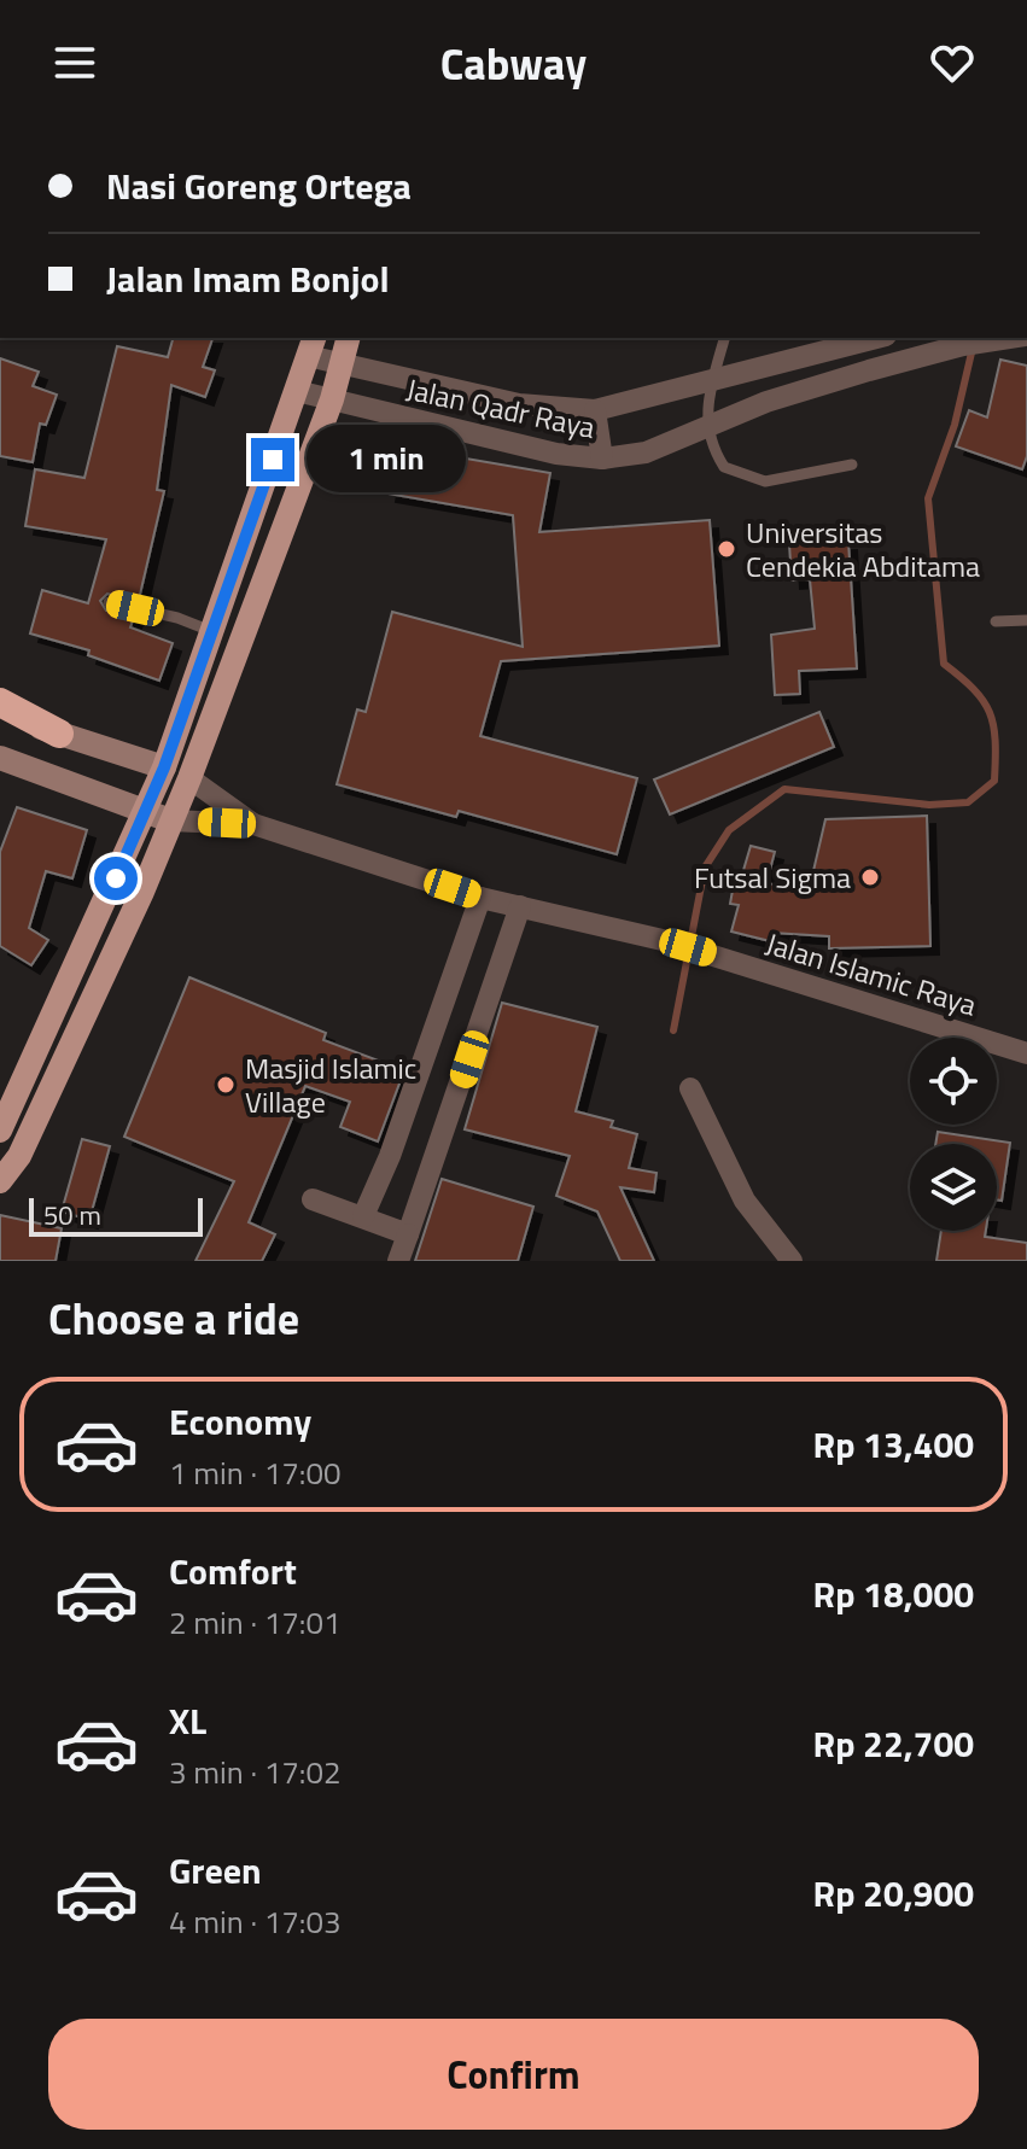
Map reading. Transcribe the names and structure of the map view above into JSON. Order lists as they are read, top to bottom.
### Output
{
  "streets": {
    "street": ["Jalan Qadr Raya", "Jalan Islamic Raya"]
  },
  "places": ["Universitas Cendekia Abditama", "Futsal Sigma", "Masjid Islamic Village"],
  "scale_bar": "50 m",
  "page": {
    "header": "Cabway",
    "banner": ["Nasi Goreng Ortega", "Jalan Imam Bonjol"],
    "bubble": "1 min",
    "scale": "50 m",
    "heading": "Choose a ride",
    "list": [
      {
        "name": "Economy",
        "note": "1 min · 17:00",
        "value": "Rp 13,400"
      },
      {
        "name": "Comfort",
        "note": "2 min · 17:01",
        "value": "Rp 18,000"
      },
      {
        "name": "XL",
        "note": "3 min · 17:02",
        "value": "Rp 22,700"
      },
      {
        "name": "Green",
        "note": "4 min · 17:03",
        "value": "Rp 20,900"
      }
    ],
    "buttons": "Confirm"
  }
}
